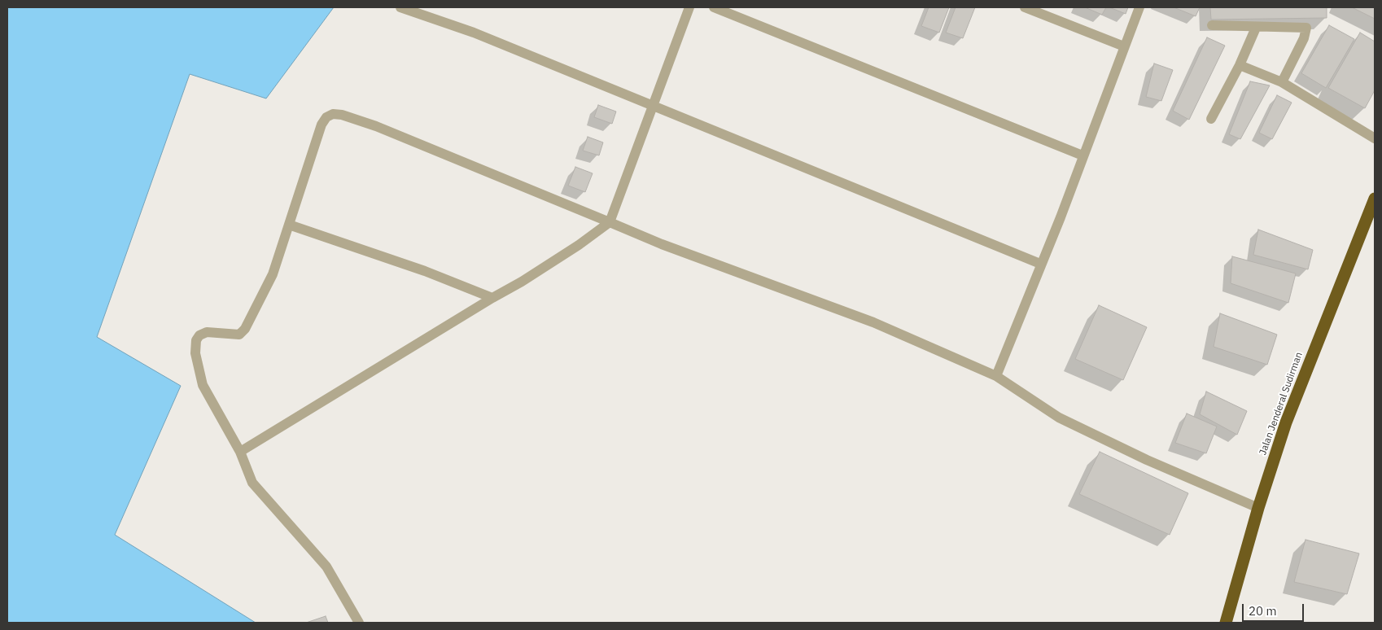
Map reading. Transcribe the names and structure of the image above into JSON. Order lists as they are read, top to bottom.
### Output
{
  "streets": {
    "highway": ["Jalan Jenderal Sudirman"]
  },
  "scale_bar": "20 m"
}
